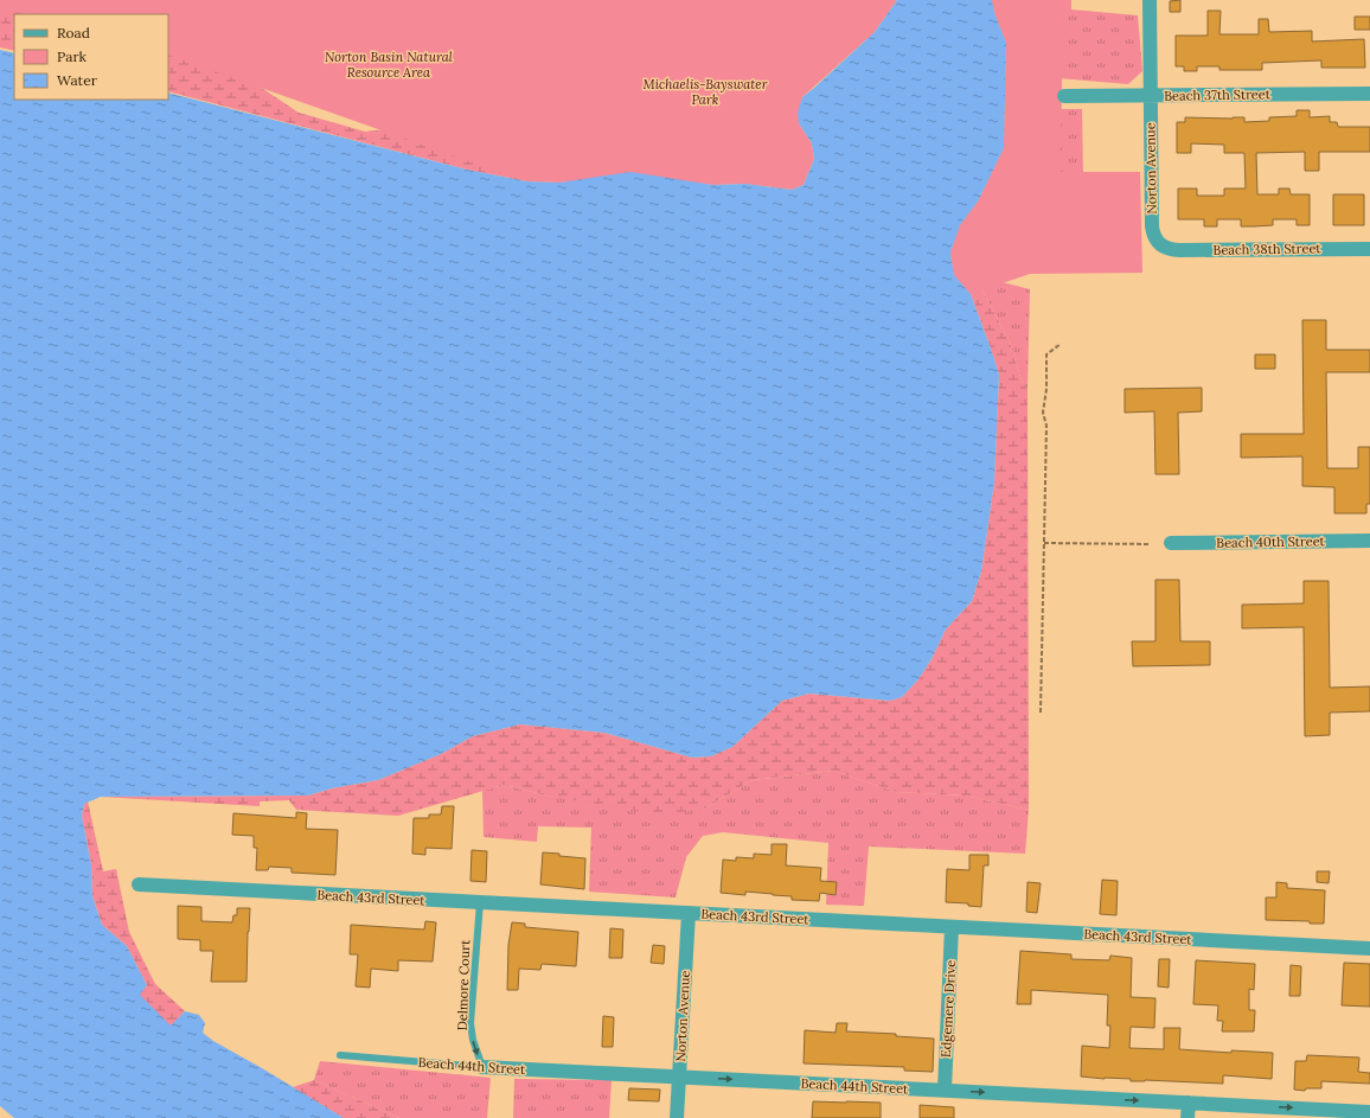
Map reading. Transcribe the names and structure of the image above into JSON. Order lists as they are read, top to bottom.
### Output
{
  "streets": {
    "street": [
      "Beach 37th Street",
      "Norton Avenue",
      "Beach 38th Street",
      "Beach 40th Street",
      "Beach 43rd Street",
      "Edgemere Drive",
      "Beach 44th Street"
    ],
    "lane": ["Delmore Court"]
  },
  "crossings": [
    ["Beach 37th Street", "Norton Avenue"],
    ["Norton Avenue", "Beach 38th Street"],
    ["Norton Avenue", "Beach 43rd Street"],
    ["Norton Avenue", "Beach 44th Street"],
    ["Beach 43rd Street", "Delmore Court"],
    ["Beach 43rd Street", "Edgemere Drive"],
    ["Delmore Court", "Beach 44th Street"],
    ["Edgemere Drive", "Beach 44th Street"]
  ],
  "one_way": ["Delmore Court", "Beach 44th Street"],
  "parks": ["Norton Basin Natural Resource Area", "Michaelis-Bayswater Park"],
  "legend": ["Road", "Park", "Water"]
}
